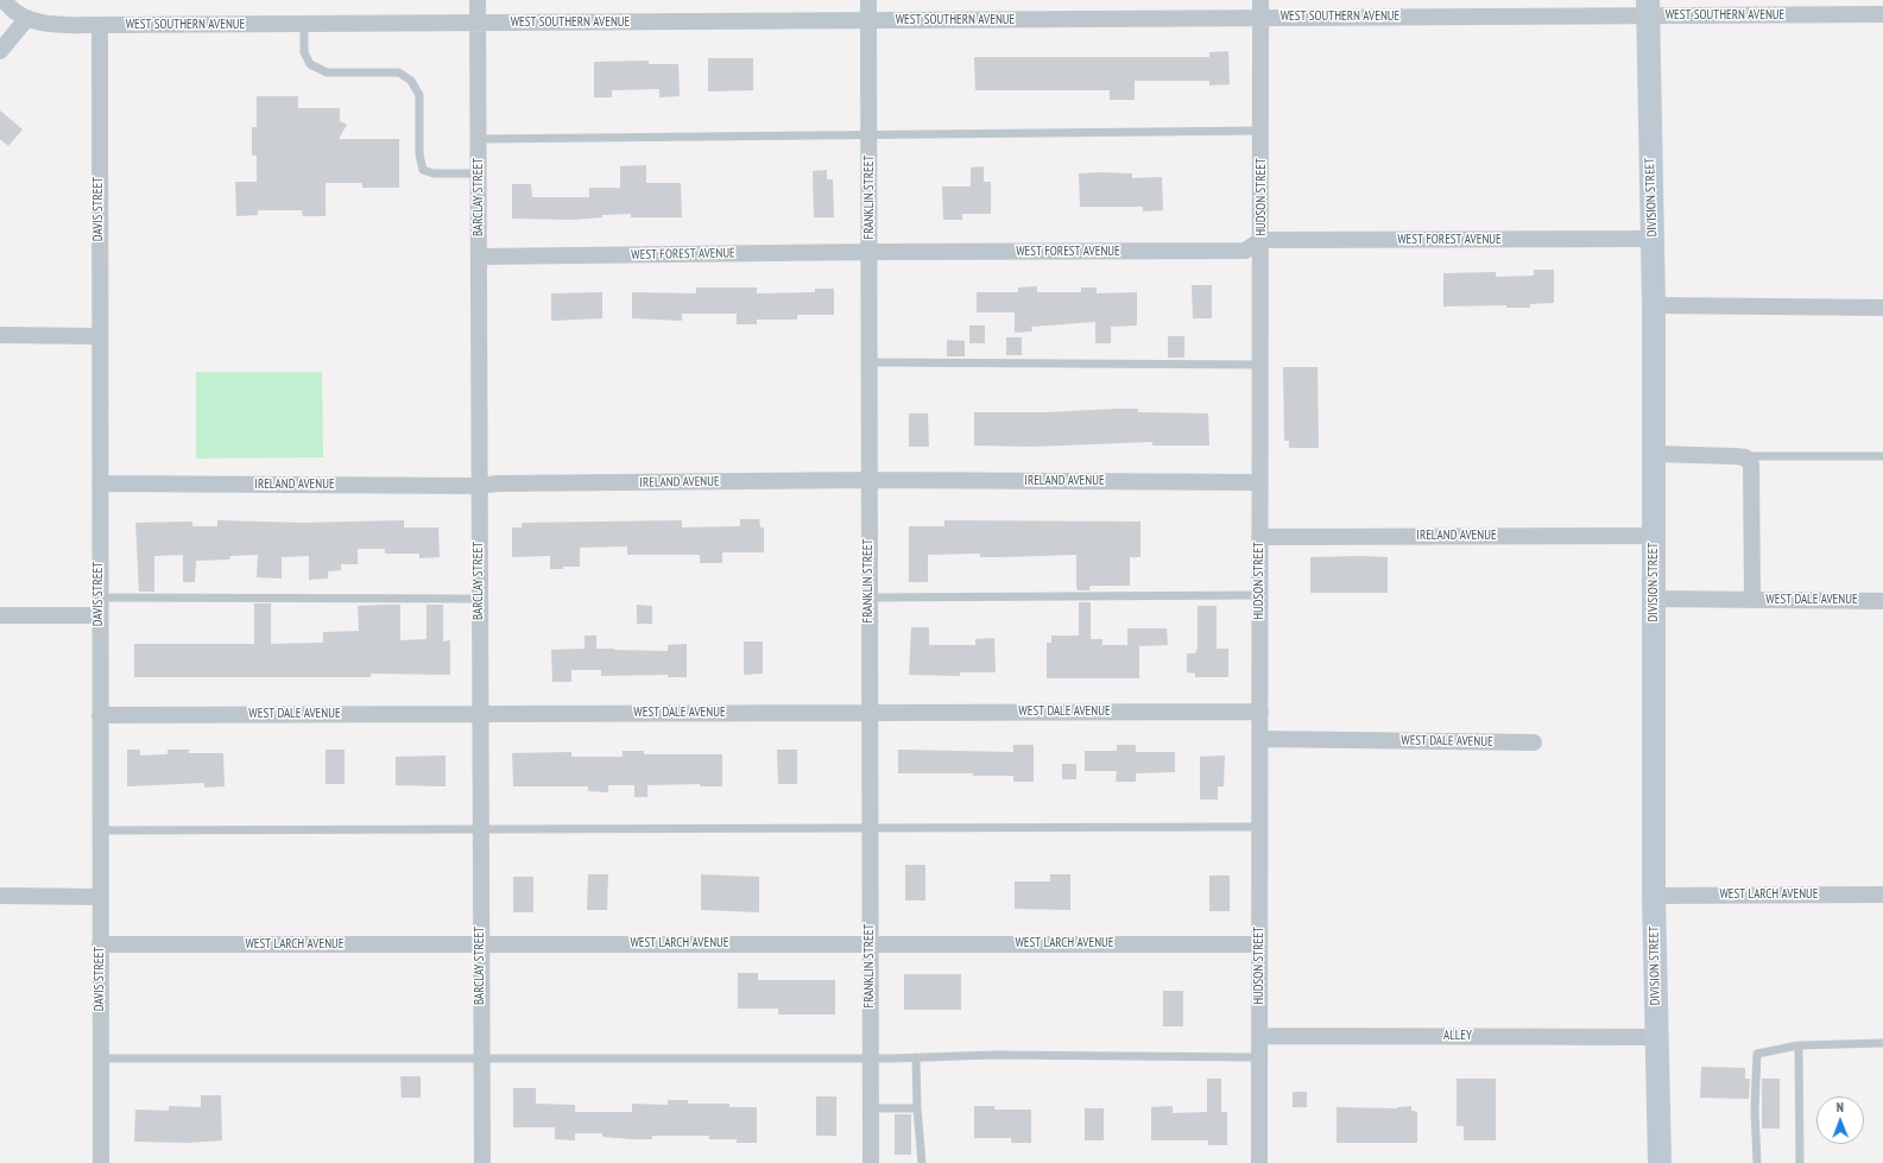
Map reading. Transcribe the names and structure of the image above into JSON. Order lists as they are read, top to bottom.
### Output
{
  "streets": {
    "street": [
      "WEST SOUTHERN AVENUE",
      "BARCLAY STREET",
      "FRANKLIN STREET",
      "HUDSON STREET",
      "DIVISION STREET",
      "DAVIS STREET",
      "WEST FOREST AVENUE",
      "IRELAND AVENUE",
      "WEST DALE AVENUE",
      "WEST LARCH AVENUE",
      "ALLEY"
    ]
  },
  "crossings": [
    ["WEST SOUTHERN AVENUE", "BARCLAY STREET"],
    ["WEST SOUTHERN AVENUE", "FRANKLIN STREET"],
    ["WEST SOUTHERN AVENUE", "HUDSON STREET"],
    ["WEST SOUTHERN AVENUE", "DIVISION STREET"],
    ["WEST SOUTHERN AVENUE", "DAVIS STREET"],
    ["BARCLAY STREET", "WEST FOREST AVENUE"],
    ["BARCLAY STREET", "IRELAND AVENUE"],
    ["BARCLAY STREET", "WEST DALE AVENUE"],
    ["BARCLAY STREET", "WEST LARCH AVENUE"],
    ["FRANKLIN STREET", "WEST FOREST AVENUE"],
    ["FRANKLIN STREET", "IRELAND AVENUE"],
    ["FRANKLIN STREET", "WEST DALE AVENUE"],
    ["FRANKLIN STREET", "WEST LARCH AVENUE"],
    ["HUDSON STREET", "WEST FOREST AVENUE"],
    ["HUDSON STREET", "IRELAND AVENUE"],
    ["HUDSON STREET", "WEST DALE AVENUE"],
    ["HUDSON STREET", "WEST LARCH AVENUE"],
    ["HUDSON STREET", "ALLEY"],
    ["DIVISION STREET", "WEST FOREST AVENUE"],
    ["DIVISION STREET", "IRELAND AVENUE"],
    ["DIVISION STREET", "WEST DALE AVENUE"],
    ["DIVISION STREET", "WEST LARCH AVENUE"],
    ["DIVISION STREET", "ALLEY"],
    ["DAVIS STREET", "IRELAND AVENUE"],
    ["DAVIS STREET", "WEST DALE AVENUE"],
    ["DAVIS STREET", "WEST LARCH AVENUE"]
  ],
  "north": "top"
}
